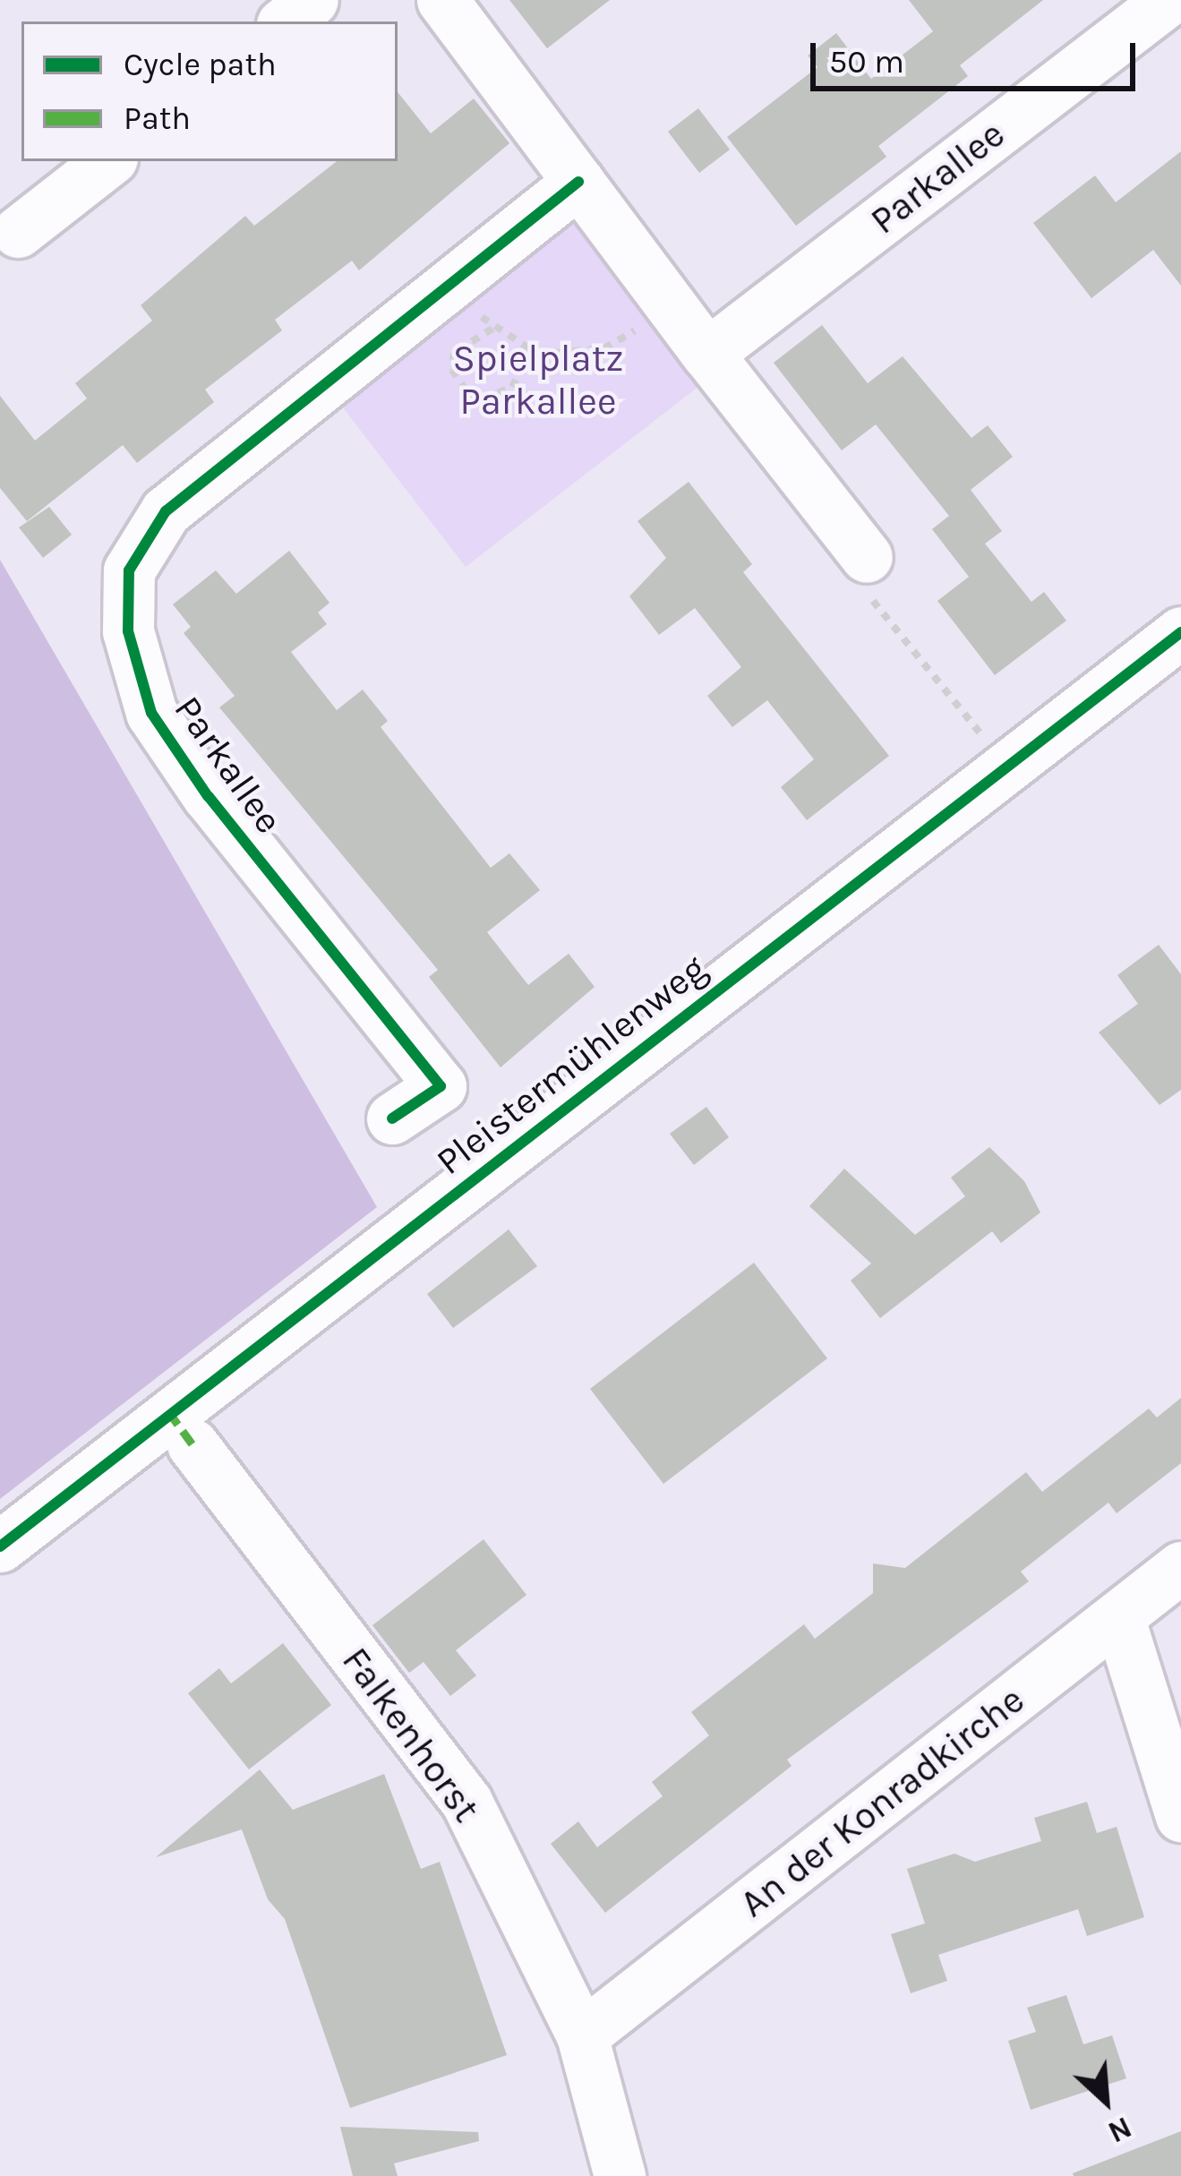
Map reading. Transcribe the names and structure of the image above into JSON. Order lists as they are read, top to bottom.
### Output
{
  "streets": {
    "street": [
      "Parkallee",
      "Pleistermühlenweg",
      "Falkenhorst",
      "An der Konradkirche"
    ]
  },
  "crossings": [
    ["Falkenhorst", "An der Konradkirche"]
  ],
  "parks": ["Spielplatz Parkallee"],
  "legend": ["Cycle path", "Path"],
  "scale_bar": "50 m",
  "north": "bottom right"
}
